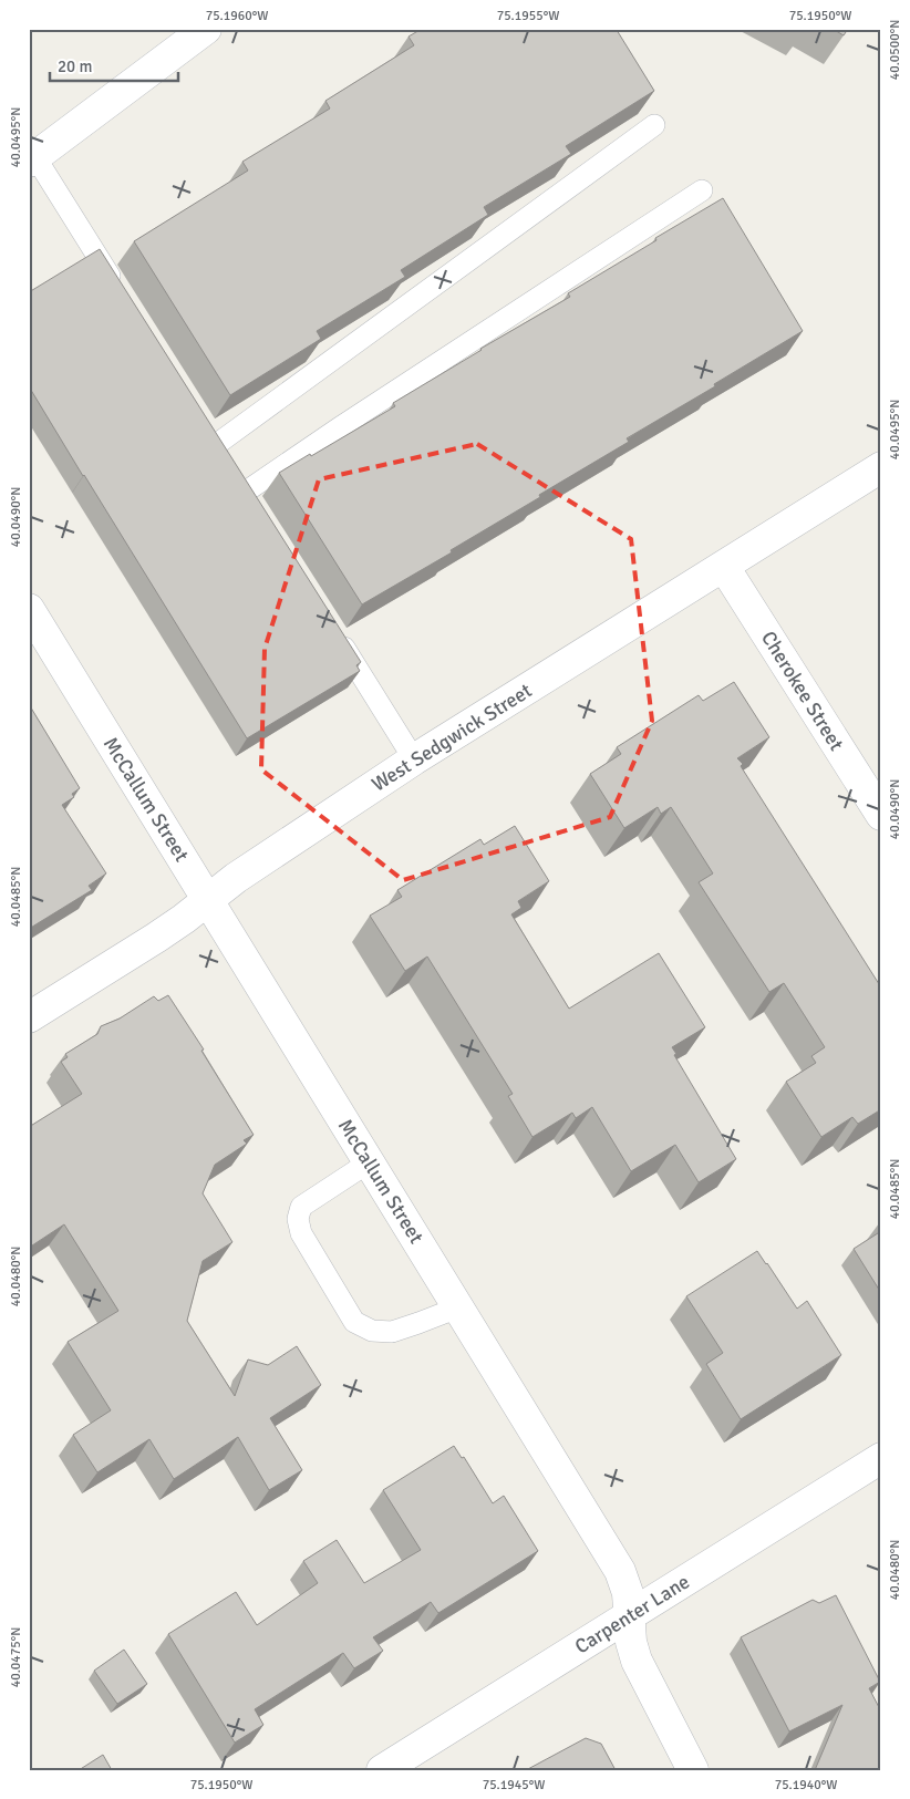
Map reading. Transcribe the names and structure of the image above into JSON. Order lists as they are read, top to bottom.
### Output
{
  "streets": {
    "street": [
      "Cherokee Street",
      "West Sedgwick Street",
      "McCallum Street",
      "Carpenter Lane"
    ]
  },
  "crossings": [
    ["Cherokee Street", "West Sedgwick Street"],
    ["West Sedgwick Street", "McCallum Street"],
    ["McCallum Street", "Carpenter Lane"]
  ],
  "scale_bar": "20 m",
  "coordinates": [
    "75.1960°W",
    "75.1955°W",
    "75.1950°W",
    "40.0500°N",
    "40.0495°N",
    "40.0490°N",
    "40.0485°N",
    "40.0480°N",
    "40.0475°N",
    "75.1945°W",
    "75.1940°W"
  ]
}
